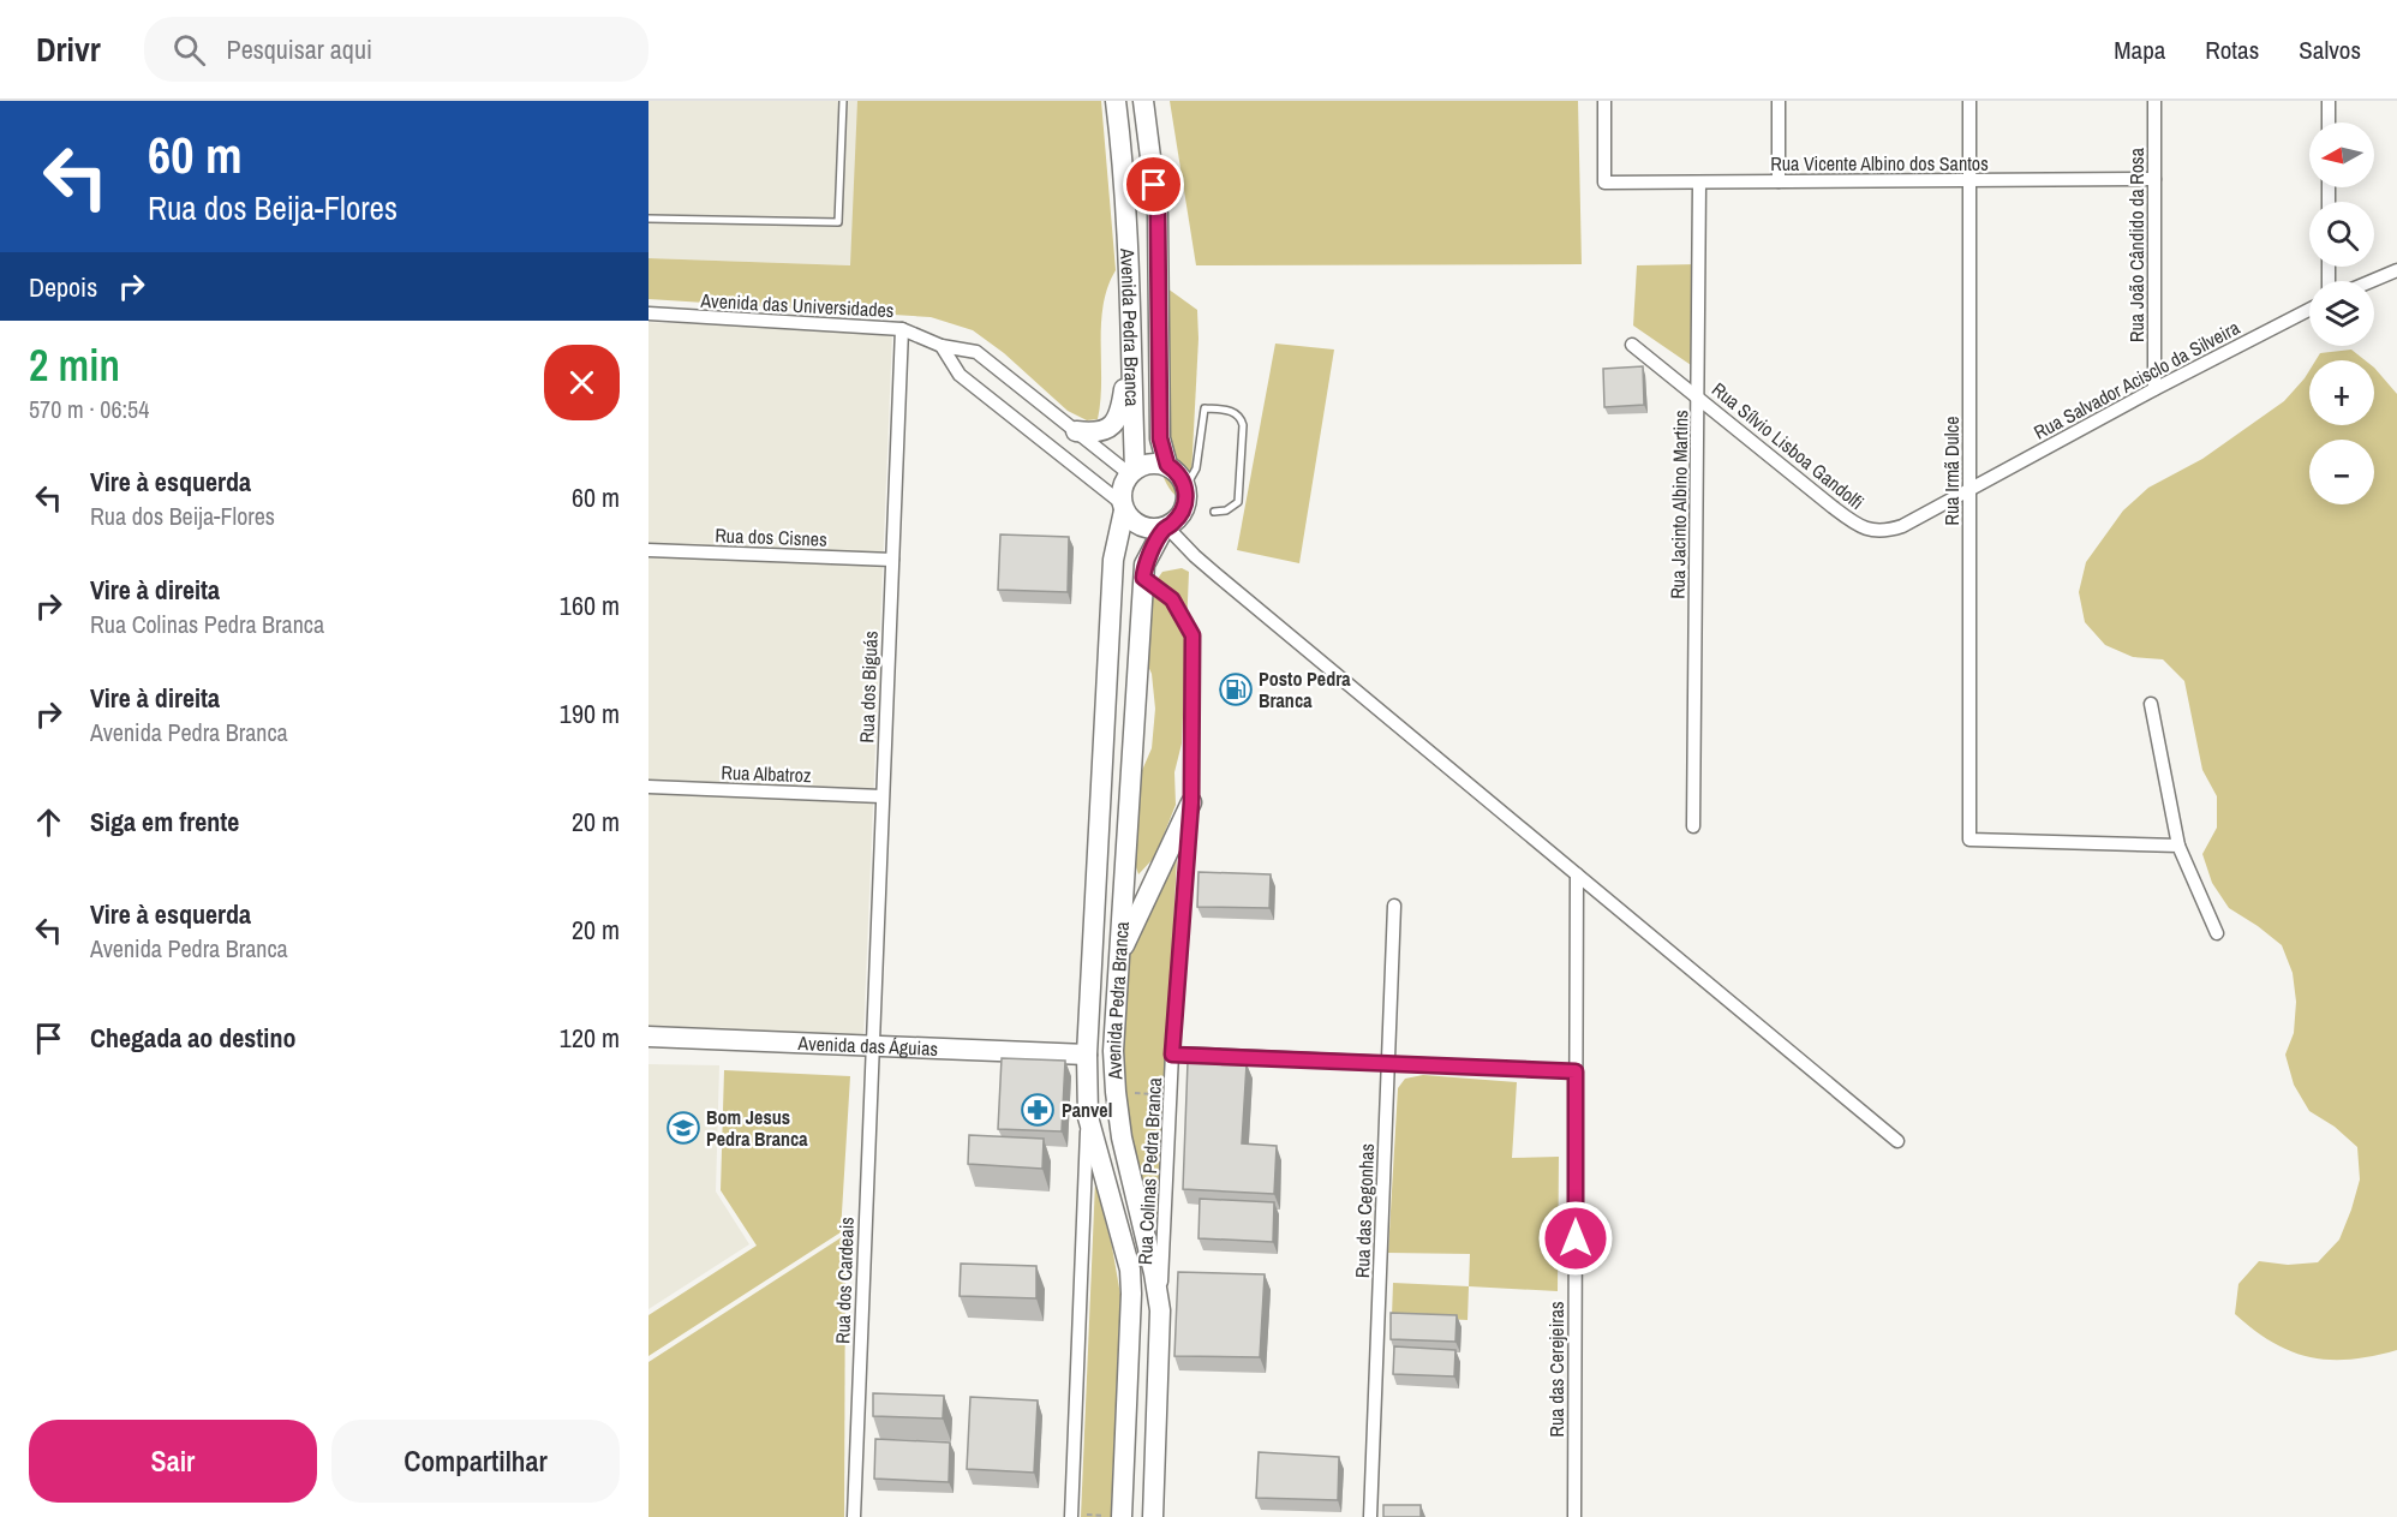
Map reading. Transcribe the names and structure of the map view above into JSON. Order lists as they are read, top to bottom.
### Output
{
  "streets": {
    "main road": ["Avenida Pedra Branca", "Avenida das Águias"],
    "street": [
      "Rua Vicente Albino dos Santos",
      "Rua João Cândido da Rosa",
      "Avenida das Universidades",
      "Rua Salvador Acisclo da Silveira",
      "Rua Sílvio Lisboa Gandolfi",
      "Rua Irmã Dulce",
      "Rua Jacinto Albino Martins",
      "Rua dos Cisnes",
      "Rua dos Biguás",
      "Rua Albatroz",
      "Rua Colinas Pedra Branca",
      "Rua das Cegonhas",
      "Rua dos Cardeais",
      "Rua das Cerejeiras"
    ]
  },
  "crossings": [
    ["Rua Vicente Albino dos Santos", "Rua João Cândido da Rosa"],
    ["Rua Vicente Albino dos Santos", "Rua Irmã Dulce"],
    ["Rua Vicente Albino dos Santos", "Rua Jacinto Albino Martins"],
    ["Rua João Cândido da Rosa", "Rua Salvador Acisclo da Silveira"],
    ["Avenida das Universidades", "Avenida Pedra Branca"],
    ["Avenida das Universidades", "Rua dos Biguás"],
    ["Avenida Pedra Branca", "Avenida das Águias"],
    ["Avenida Pedra Branca", "Rua Colinas Pedra Branca"],
    ["Rua Salvador Acisclo da Silveira", "Rua Sílvio Lisboa Gandolfi"],
    ["Rua Salvador Acisclo da Silveira", "Rua Irmã Dulce"],
    ["Rua Sílvio Lisboa Gandolfi", "Rua Irmã Dulce"],
    ["Rua Sílvio Lisboa Gandolfi", "Rua Jacinto Albino Martins"],
    ["Rua dos Cisnes", "Rua dos Biguás"],
    ["Rua dos Biguás", "Rua Albatroz"],
    ["Rua dos Biguás", "Avenida das Águias"],
    ["Rua dos Biguás", "Rua dos Cardeais"],
    ["Avenida das Águias", "Rua dos Cardeais"]
  ],
  "places": {
    "fuel station": ["Posto Pedra Branca"],
    "pharmacy": ["Panvel"],
    "school or university": ["Bom Jesus Pedra Branca"]
  },
  "north": "left",
  "page": {
    "header": "Drivr",
    "search": "Pesquisar aqui",
    "nav": ["Mapa", "Rotas", "Salvos"],
    "turn": ["60 m", "Rua dos Beija-Flores"],
    "map_buttons": ["+", "−"],
    "then": "Depois",
    "heading": ["2 min", "570 m · 06:54"],
    "list": [
      {
        "name": "Vire à esquerda",
        "note": "Rua dos Beija-Flores",
        "value": "60 m"
      },
      {
        "name": "Vire à direita",
        "note": "Rua Colinas Pedra Branca",
        "value": "160 m"
      },
      {
        "name": "Vire à direita",
        "note": "Avenida Pedra Branca",
        "value": "190 m"
      },
      {
        "name": "Siga em frente",
        "value": "20 m"
      },
      {
        "name": "Vire à esquerda",
        "note": "Avenida Pedra Branca",
        "value": "20 m"
      },
      {
        "name": "Chegada ao destino",
        "value": "120 m"
      }
    ],
    "buttons": ["Sair", "Compartilhar"]
  }
}
